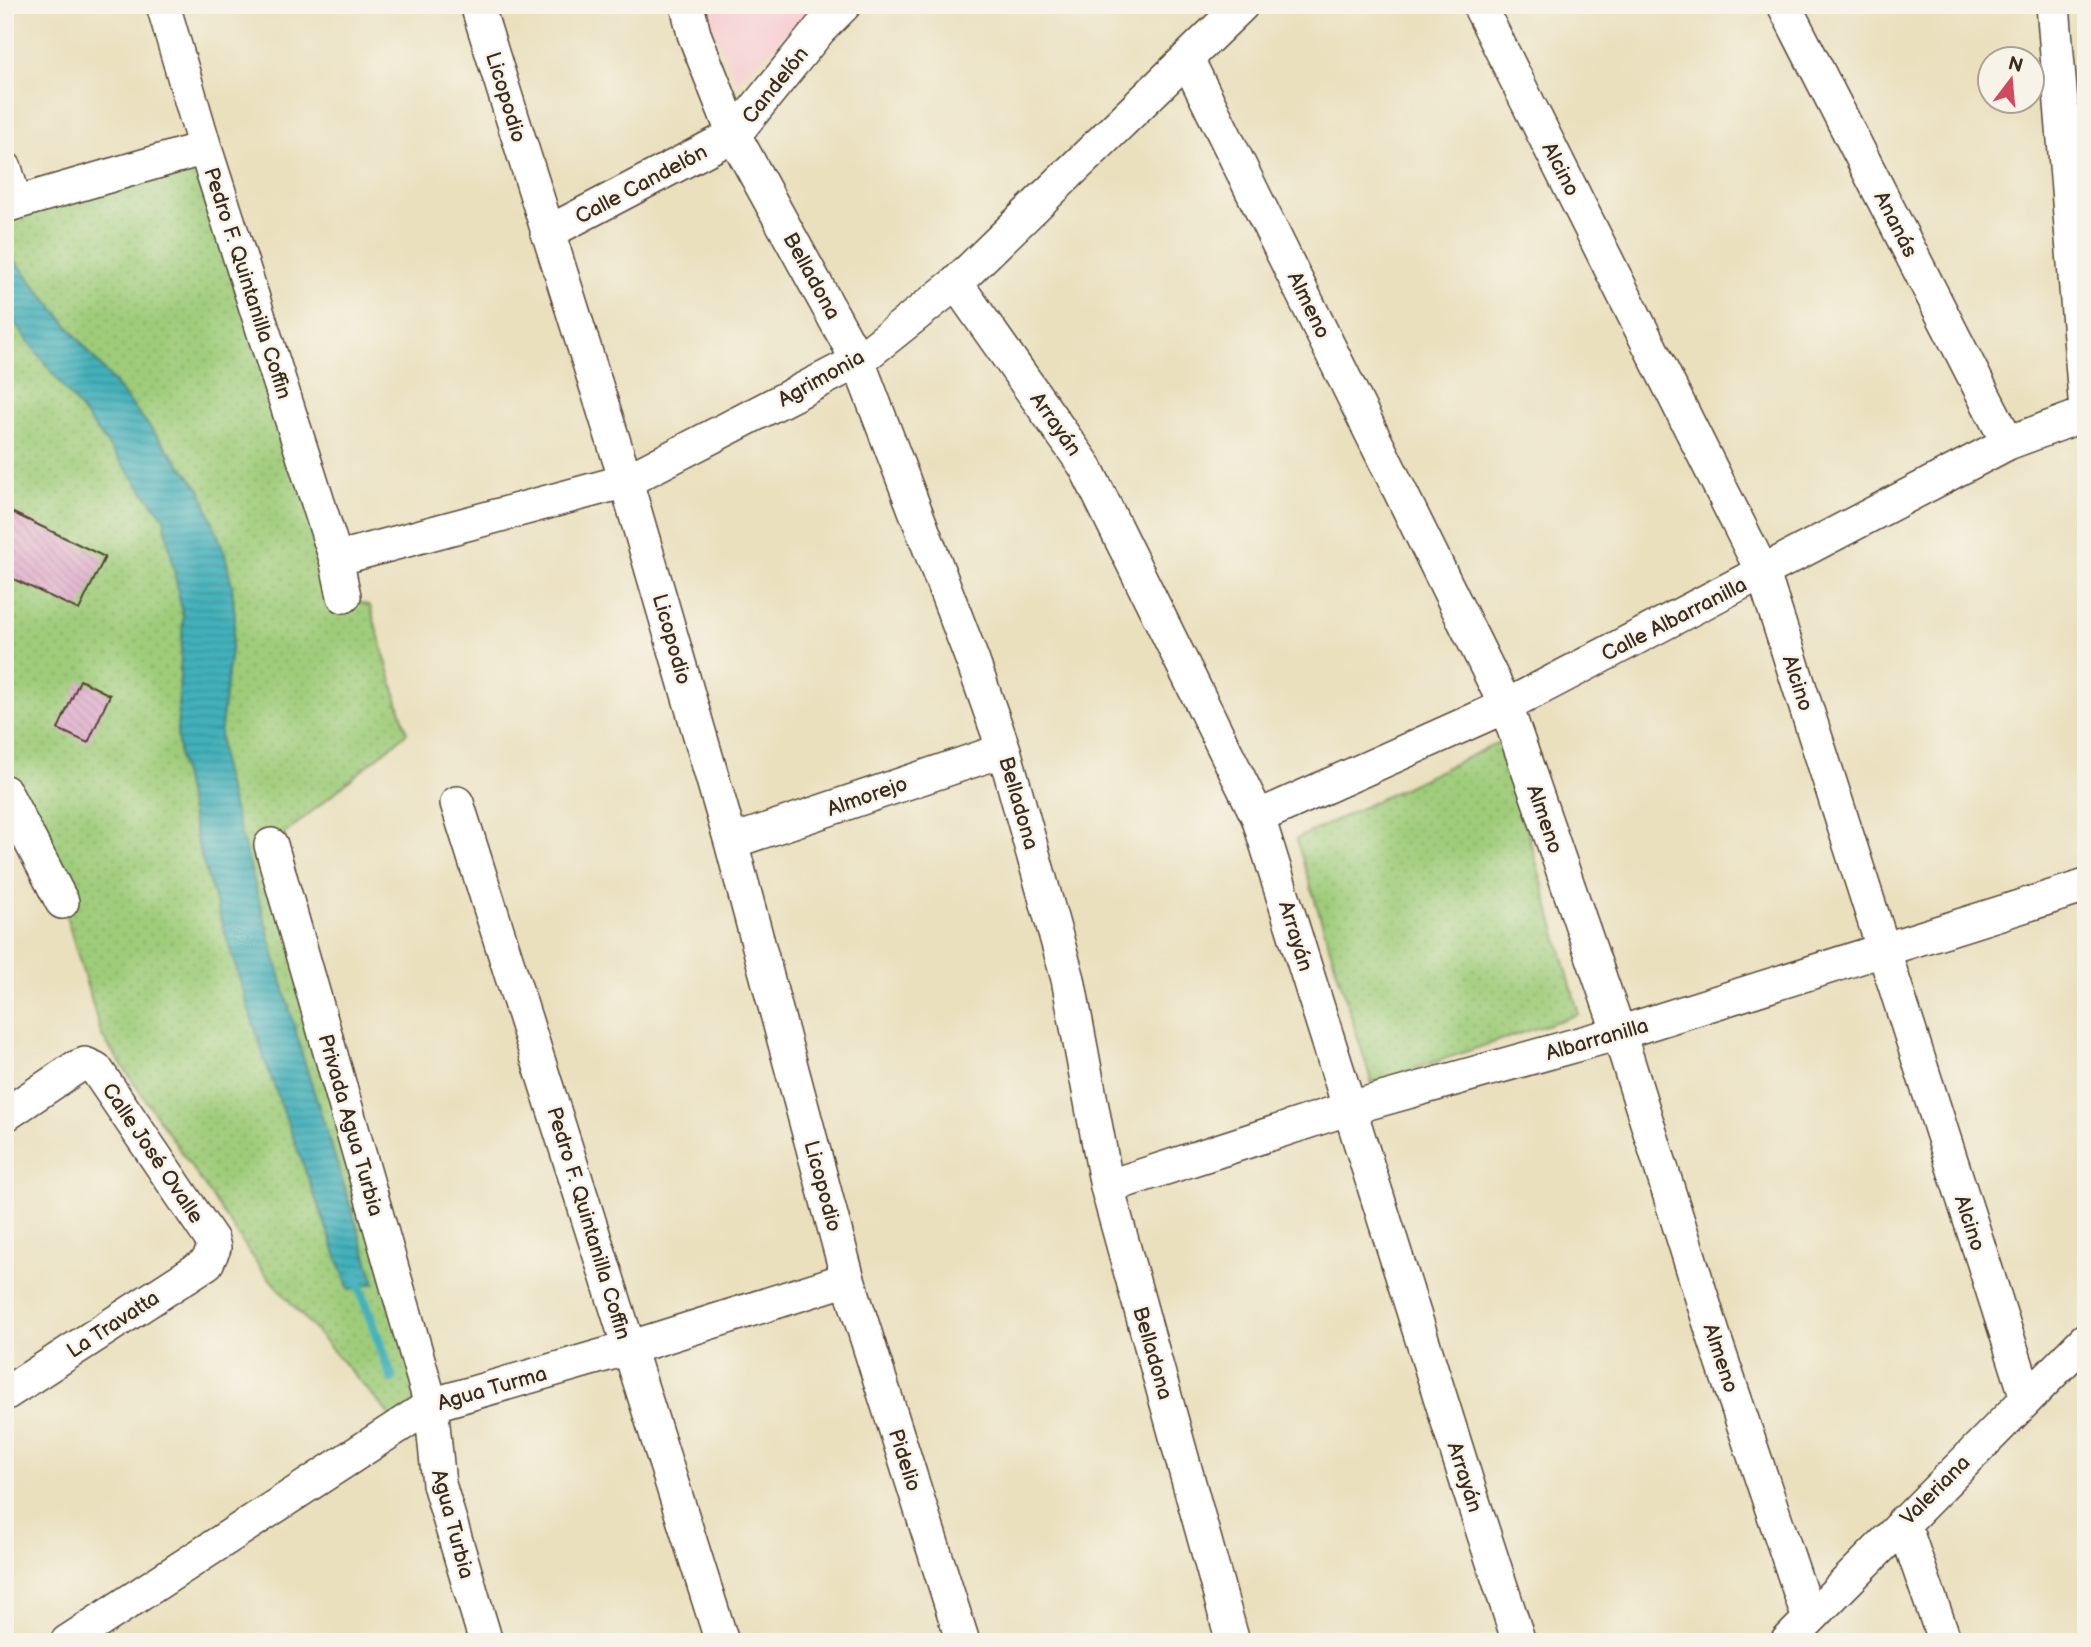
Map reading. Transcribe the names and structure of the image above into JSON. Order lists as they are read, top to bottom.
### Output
{
  "streets": {
    "street": [
      "Candelón",
      "Licopodio",
      "Alcino",
      "Calle Candelón",
      "Ananás",
      "Belladona",
      "Pedro F. Quintanilla Coffin",
      "Almeno",
      "Agrimonia",
      "Arrayán",
      "Calle Albarranilla",
      "Almorejo",
      "Albarranilla",
      "Privada Agua Turbia",
      "Calle José Ovalle",
      "La Travatta",
      "Agua Turma",
      "Pidelio",
      "Valeriana",
      "Agua Turbia"
    ]
  },
  "crossings": [
    ["Candelón", "Calle Candelón"],
    ["Candelón", "Belladona"],
    ["Licopodio", "Calle Candelón"],
    ["Licopodio", "Agrimonia"],
    ["Licopodio", "Almorejo"],
    ["Licopodio", "Agua Turma"],
    ["Licopodio", "Pidelio"],
    ["Alcino", "Calle Albarranilla"],
    ["Alcino", "Albarranilla"],
    ["Alcino", "Valeriana"],
    ["Calle Candelón", "Belladona"],
    ["Ananás", "Calle Albarranilla"],
    ["Belladona", "Agrimonia"],
    ["Belladona", "Almorejo"],
    ["Belladona", "Albarranilla"],
    ["Pedro F. Quintanilla Coffin", "Agrimonia"],
    ["Pedro F. Quintanilla Coffin", "Agua Turma"],
    ["Almeno", "Agrimonia"],
    ["Almeno", "Calle Albarranilla"],
    ["Almeno", "Albarranilla"],
    ["Almeno", "Valeriana"],
    ["Agrimonia", "Arrayán"],
    ["Arrayán", "Calle Albarranilla"],
    ["Arrayán", "Albarranilla"],
    ["Privada Agua Turbia", "Agua Turma"],
    ["Privada Agua Turbia", "Agua Turbia"],
    ["Calle José Ovalle", "La Travatta"],
    ["Agua Turma", "Pidelio"],
    ["Agua Turma", "Agua Turbia"]
  ],
  "north": "top"
}
